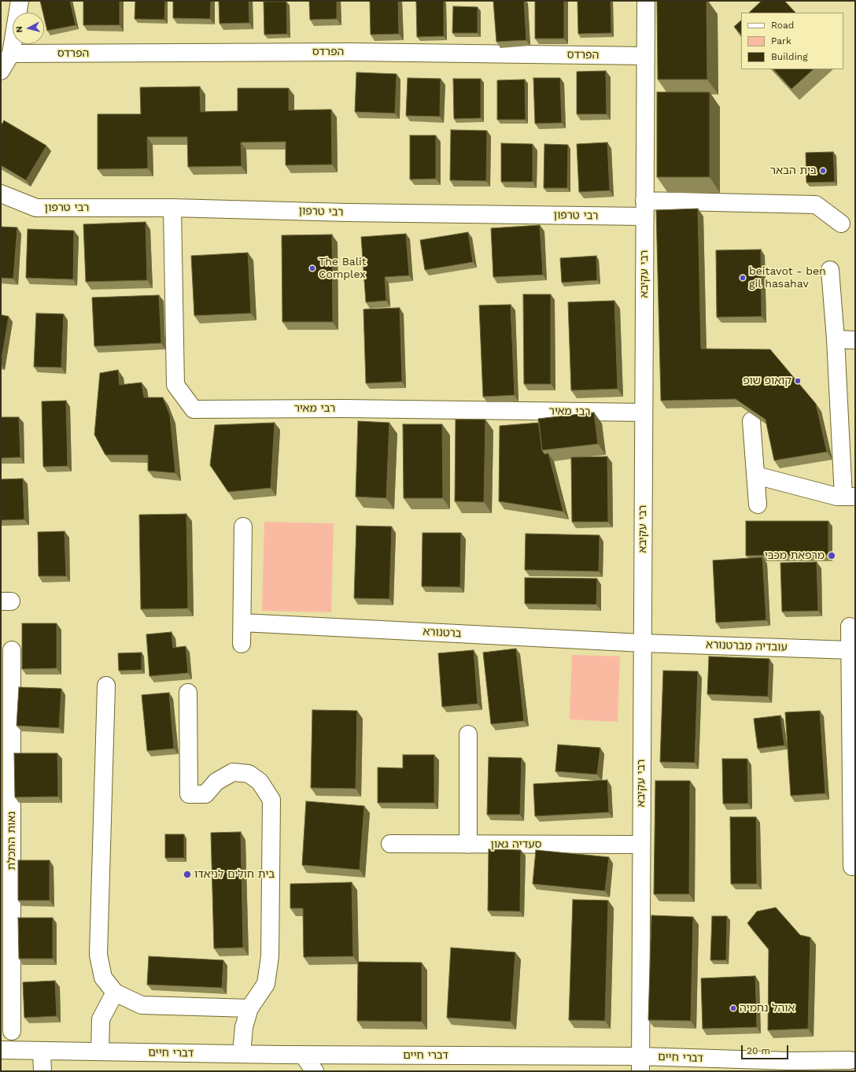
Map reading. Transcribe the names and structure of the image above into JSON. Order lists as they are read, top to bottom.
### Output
{
  "streets": {
    "street": [
      "הפרדס",
      "רבי טרפון",
      "רבי עקיבא",
      "רבי מאיר",
      "ברטנורא",
      "עובדיה מברטנורא",
      "נאות התכלת",
      "סעדיה גאון",
      "דברי חיים"
    ]
  },
  "crossings": [
    ["הפרדס", "רבי עקיבא"],
    ["רבי טרפון", "רבי עקיבא"],
    ["רבי טרפון", "רבי מאיר"],
    ["רבי עקיבא", "רבי מאיר"],
    ["רבי עקיבא", "ברטנורא"],
    ["רבי עקיבא", "עובדיה מברטנורא"],
    ["רבי עקיבא", "סעדיה גאון"],
    ["רבי עקיבא", "דברי חיים"],
    ["ברטנורא", "עובדיה מברטנורא"]
  ],
  "places": [
    "בית הבאר",
    "The Balit Complex",
    "beitavot - ben gil hasahav",
    "קואופ שופ",
    "מרפאת מכבי",
    "בית חולים לניאדו",
    "אוהל נחמיה"
  ],
  "legend": ["Road", "Park", "Building"],
  "scale_bar": "20 m",
  "north": "left"
}
